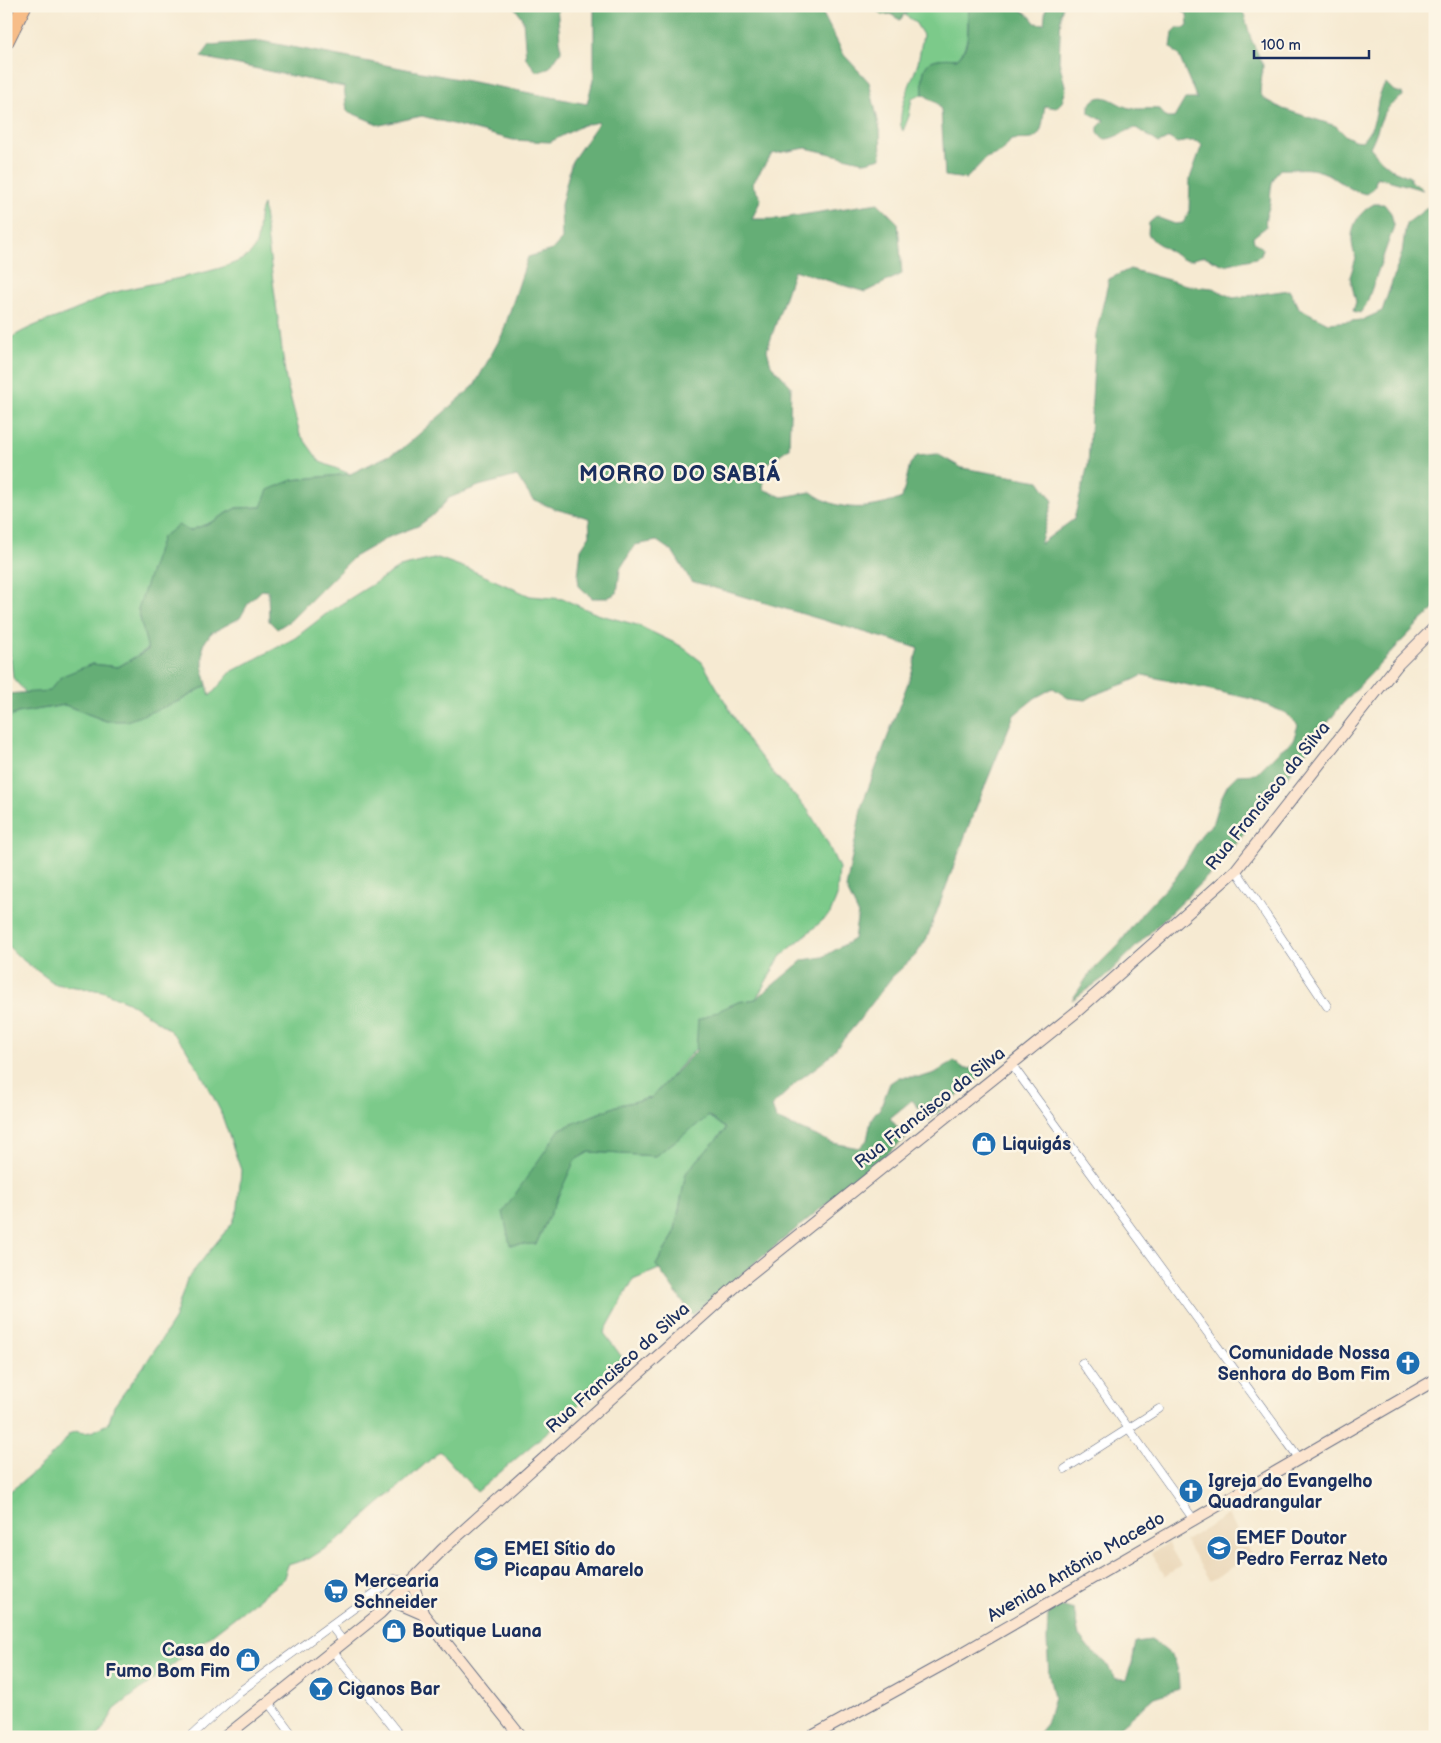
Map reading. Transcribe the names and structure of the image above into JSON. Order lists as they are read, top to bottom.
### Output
{
  "streets": {
    "main road": ["Rua Francisco da Silva", "Avenida Antônio Macedo"]
  },
  "districts": ["MORRO DO SABIÁ"],
  "places": {
    "shop": ["Liquigás", "Boutique Luana", "Casa do Fumo Bom Fim"],
    "church": ["Comunidade Nossa Senhora do Bom Fim", "Igreja do Evangelho Quadrangular"],
    "school or university": ["EMEF Doutor Pedro Ferraz Neto", "EMEI Sítio do Picapau Amarelo"],
    "supermarket": ["Mercearia Schneider"],
    "bar": ["Ciganos Bar"]
  },
  "scale_bar": "100 m"
}
